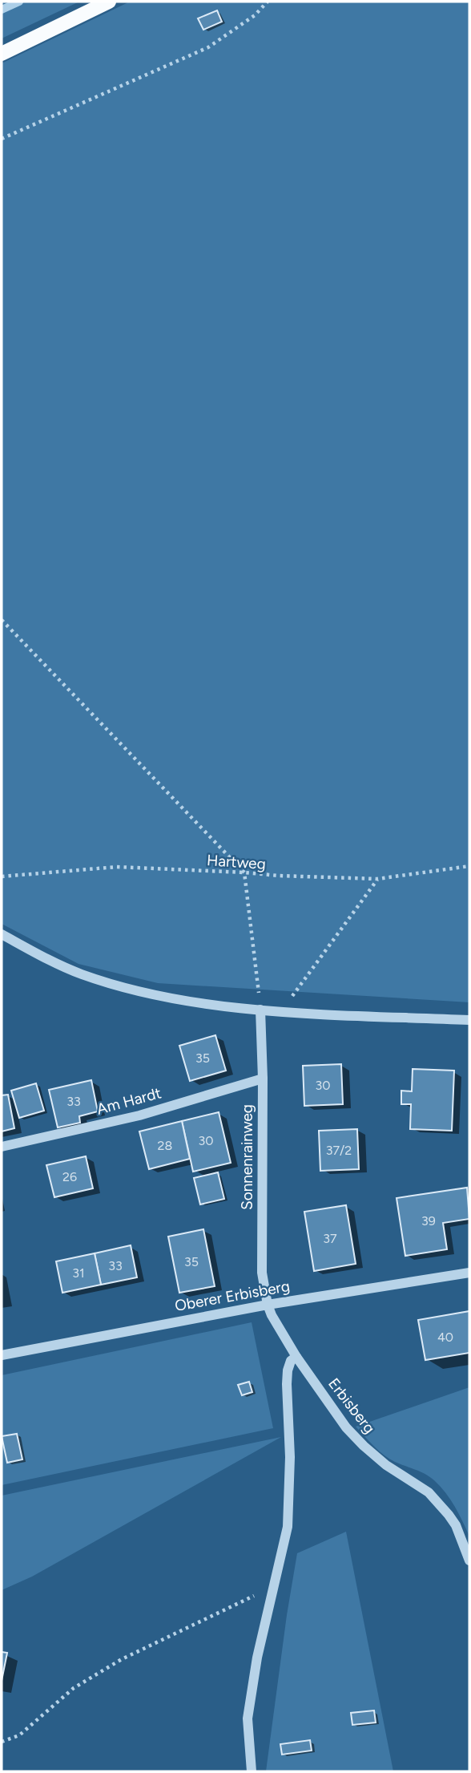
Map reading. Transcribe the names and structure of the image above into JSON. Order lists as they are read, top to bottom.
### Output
{
  "streets": {
    "street": [
      "Am Hardt",
      "Sonnenrainweg",
      "Oberer Erbisberg",
      "Erbisberg"
    ],
    "path": ["Hartweg"]
  },
  "crossings": [
    ["Am Hardt", "Sonnenrainweg"],
    ["Sonnenrainweg", "Oberer Erbisberg"],
    ["Sonnenrainweg", "Erbisberg"],
    ["Oberer Erbisberg", "Erbisberg"]
  ],
  "house_numbers": [
    "35",
    "30",
    "33",
    "30",
    "28",
    "37/2",
    "26",
    "39",
    "37",
    "35",
    "33",
    "31",
    "40"
  ]
}
